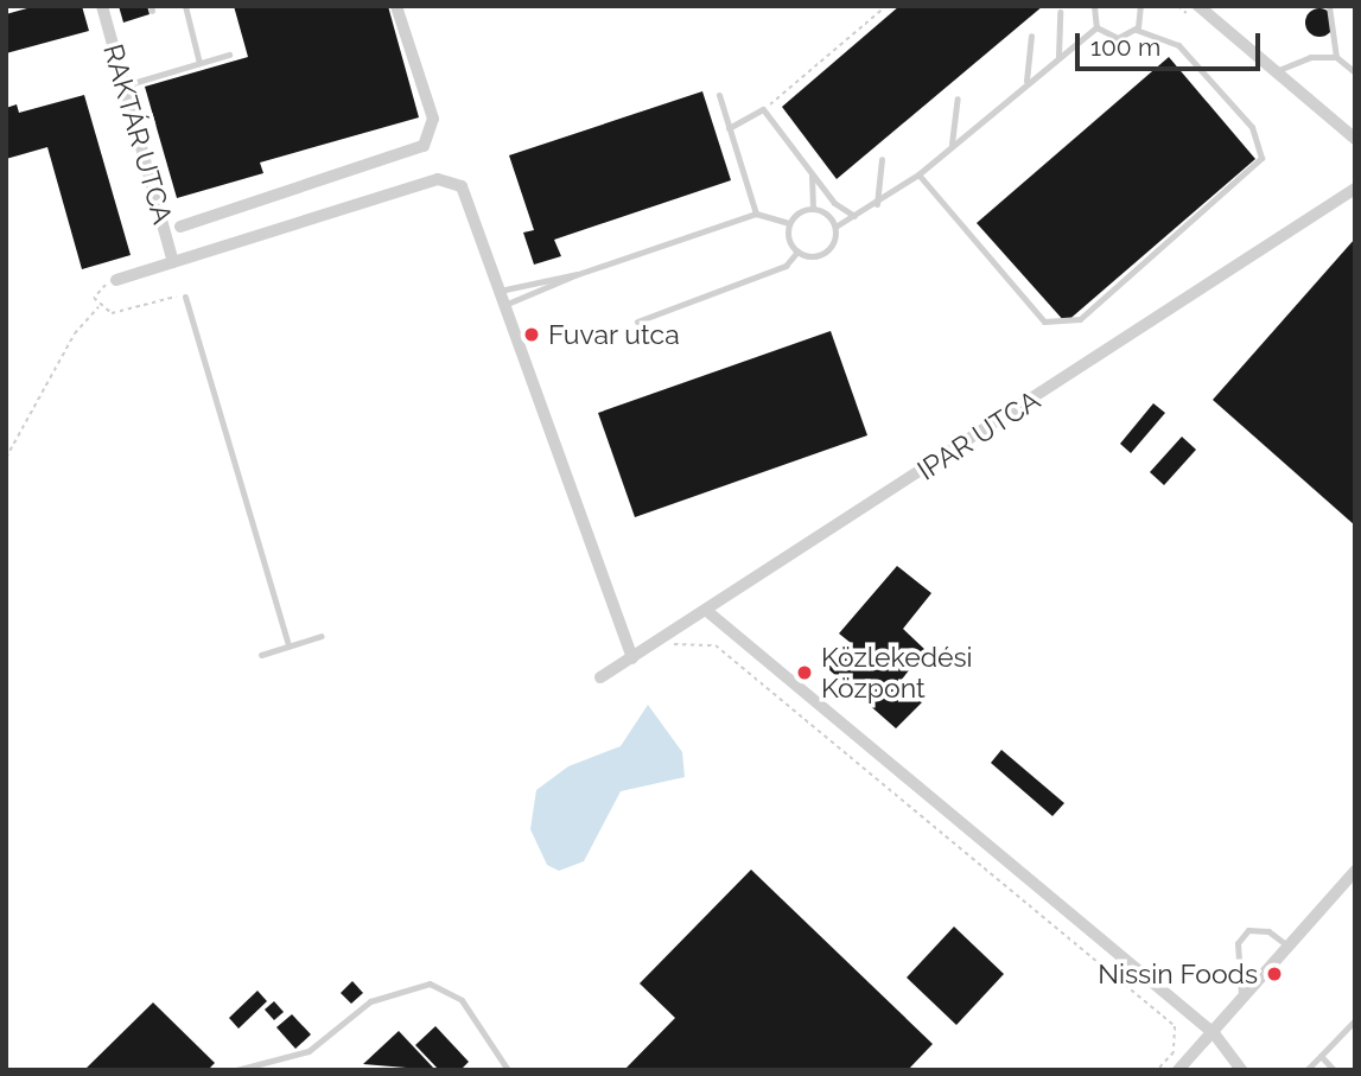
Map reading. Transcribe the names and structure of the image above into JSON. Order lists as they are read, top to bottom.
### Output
{
  "streets": {
    "street": ["RAKTÁR UTCA", "IPAR UTCA"]
  },
  "places": ["Fuvar utca", "Közlekedési Központ", "Nissin Foods"],
  "scale_bar": "100 m"
}
